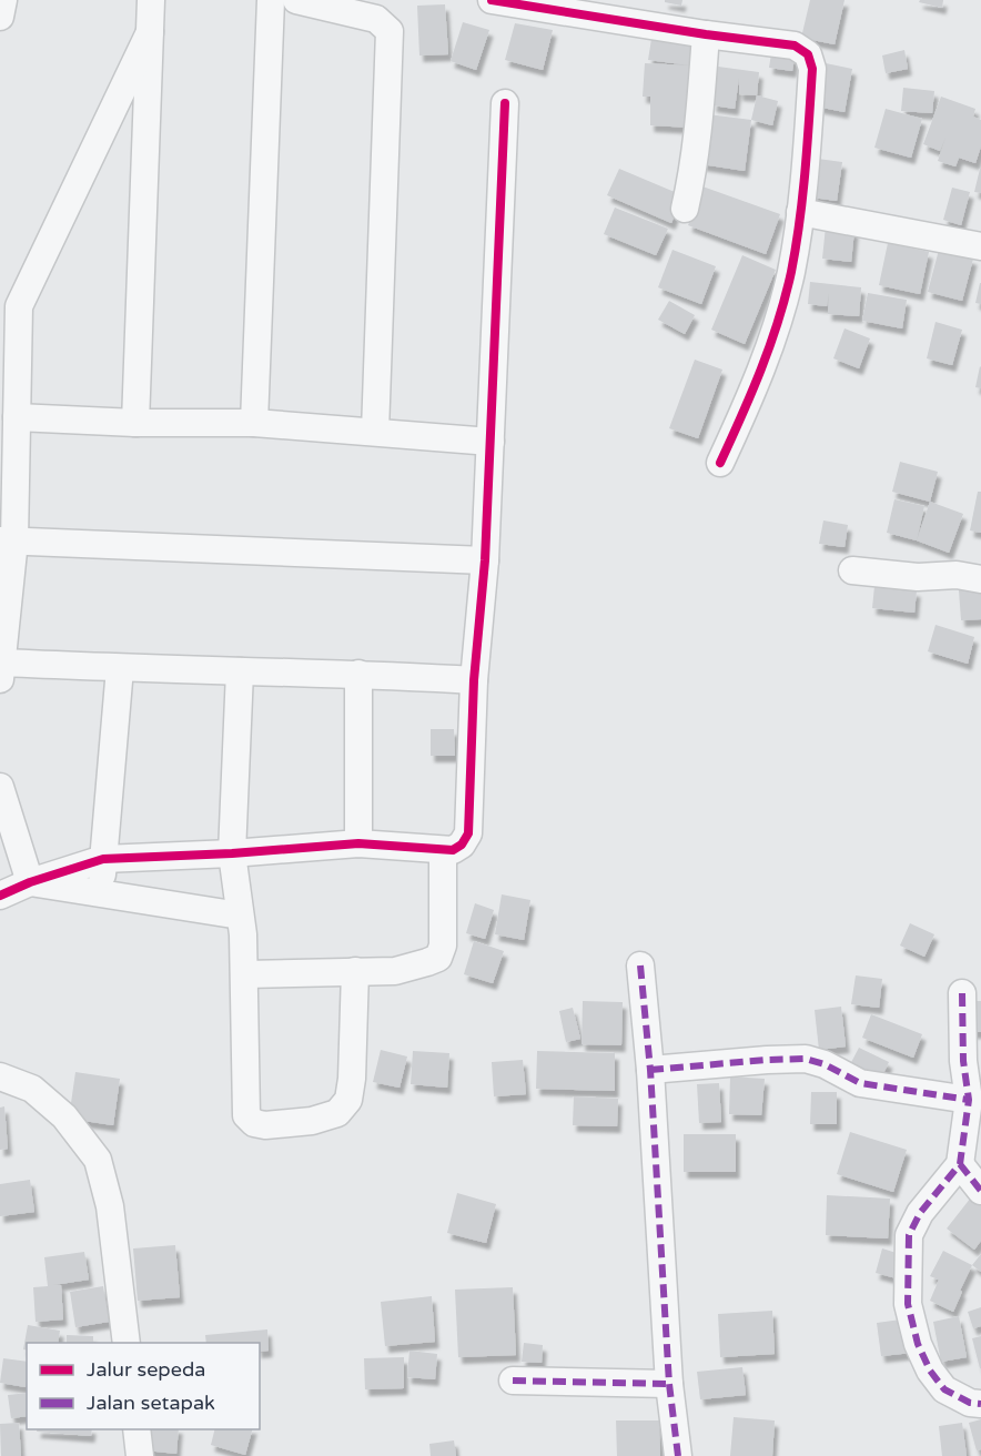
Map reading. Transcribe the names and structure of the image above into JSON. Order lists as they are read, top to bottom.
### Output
{
  "legend": ["Jalur sepeda", "Jalan setapak"]
}
